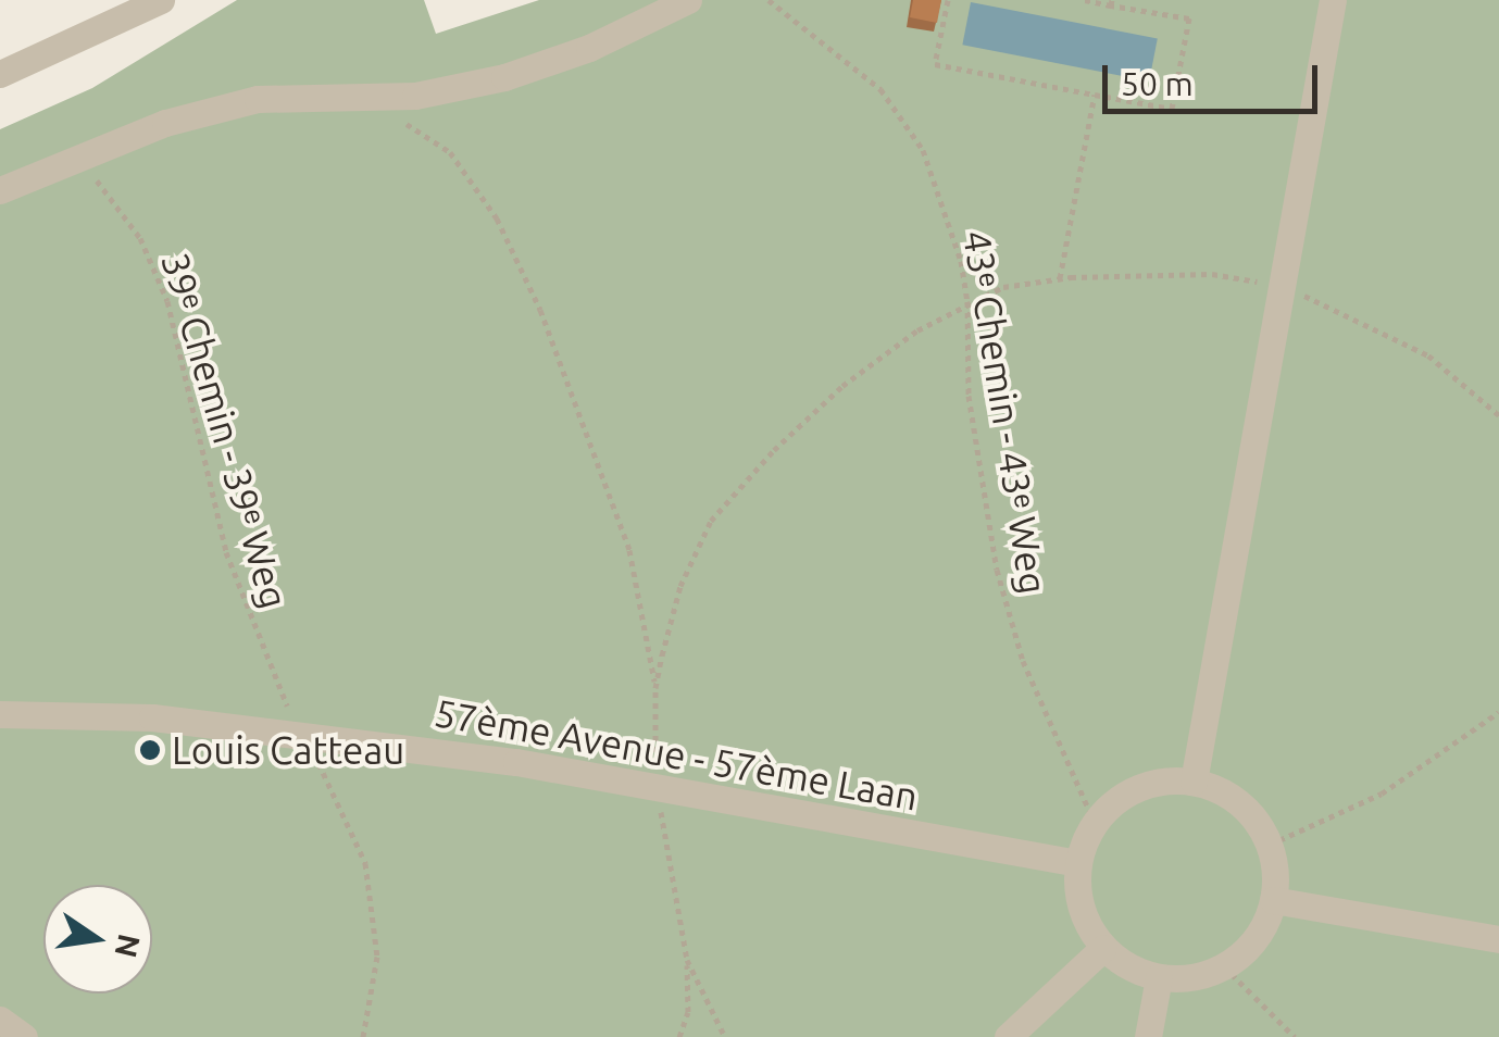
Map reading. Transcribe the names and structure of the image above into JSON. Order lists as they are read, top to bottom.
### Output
{
  "streets": {
    "street": ["57ème Avenue - 57ème Laan"],
    "path": ["43ᵉ Chemin - 43ᵉ Weg", "39ᵉ Chemin - 39ᵉ Weg"]
  },
  "crossings": [
    ["43ᵉ Chemin - 43ᵉ Weg", "57ème Avenue - 57ème Laan"],
    ["39ᵉ Chemin - 39ᵉ Weg", "57ème Avenue - 57ème Laan"]
  ],
  "places": ["Louis Catteau"],
  "scale_bar": "50 m",
  "north": "right"
}
